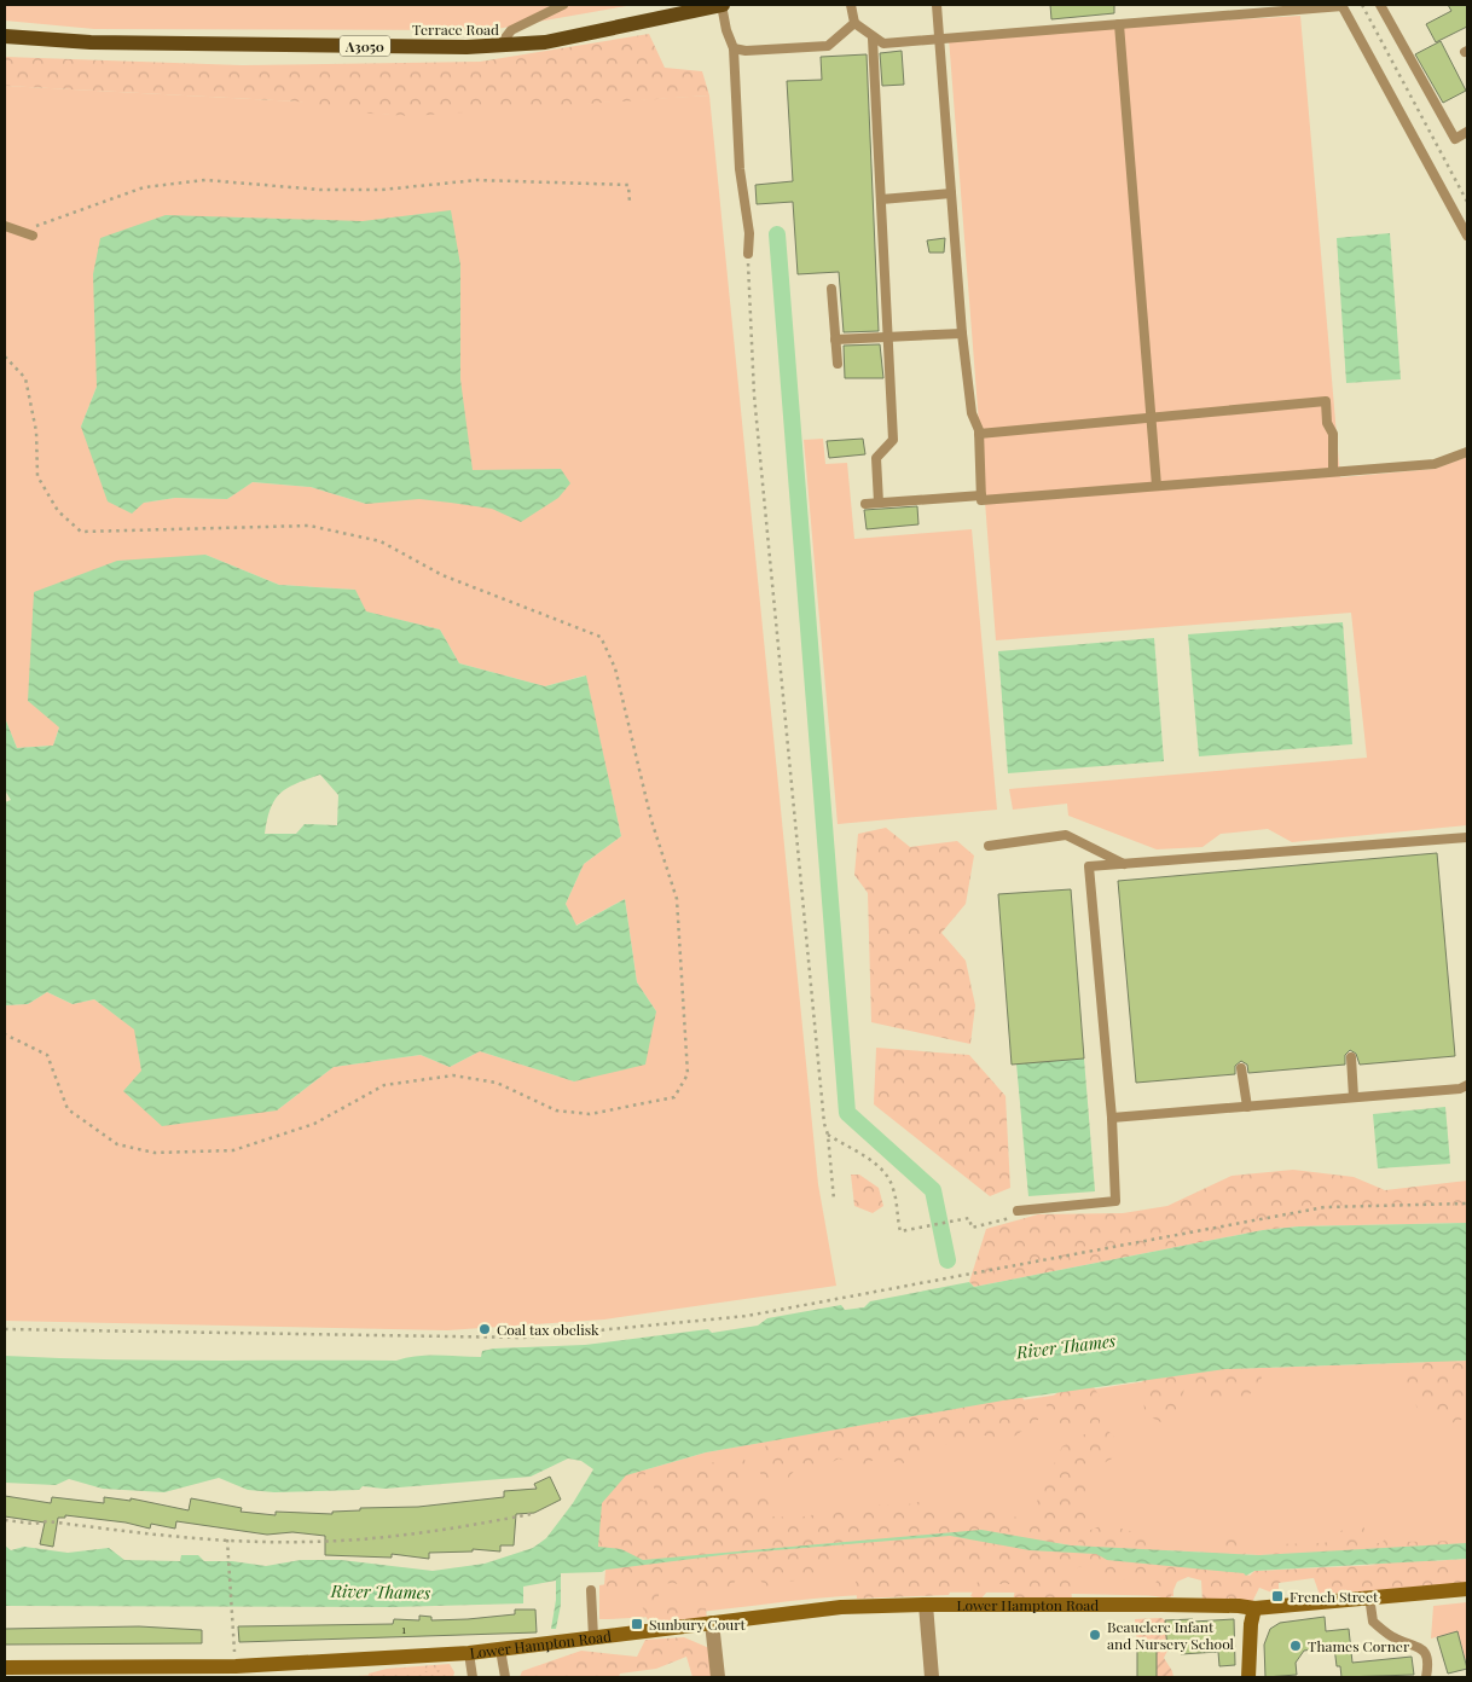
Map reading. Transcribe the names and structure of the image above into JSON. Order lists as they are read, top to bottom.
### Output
{
  "streets": {
    "main road": ["Terrace Road", "A3050"],
    "street": ["Lower Hampton Road"]
  },
  "water": ["River Thames"],
  "places": {
    "other": ["Coal tax obelisk", "Beauclerc Infant and Nursery School", "Thames Corner"],
    "transit": ["French Street", "Sunbury Court"]
  },
  "house_numbers": ["1"]
}
